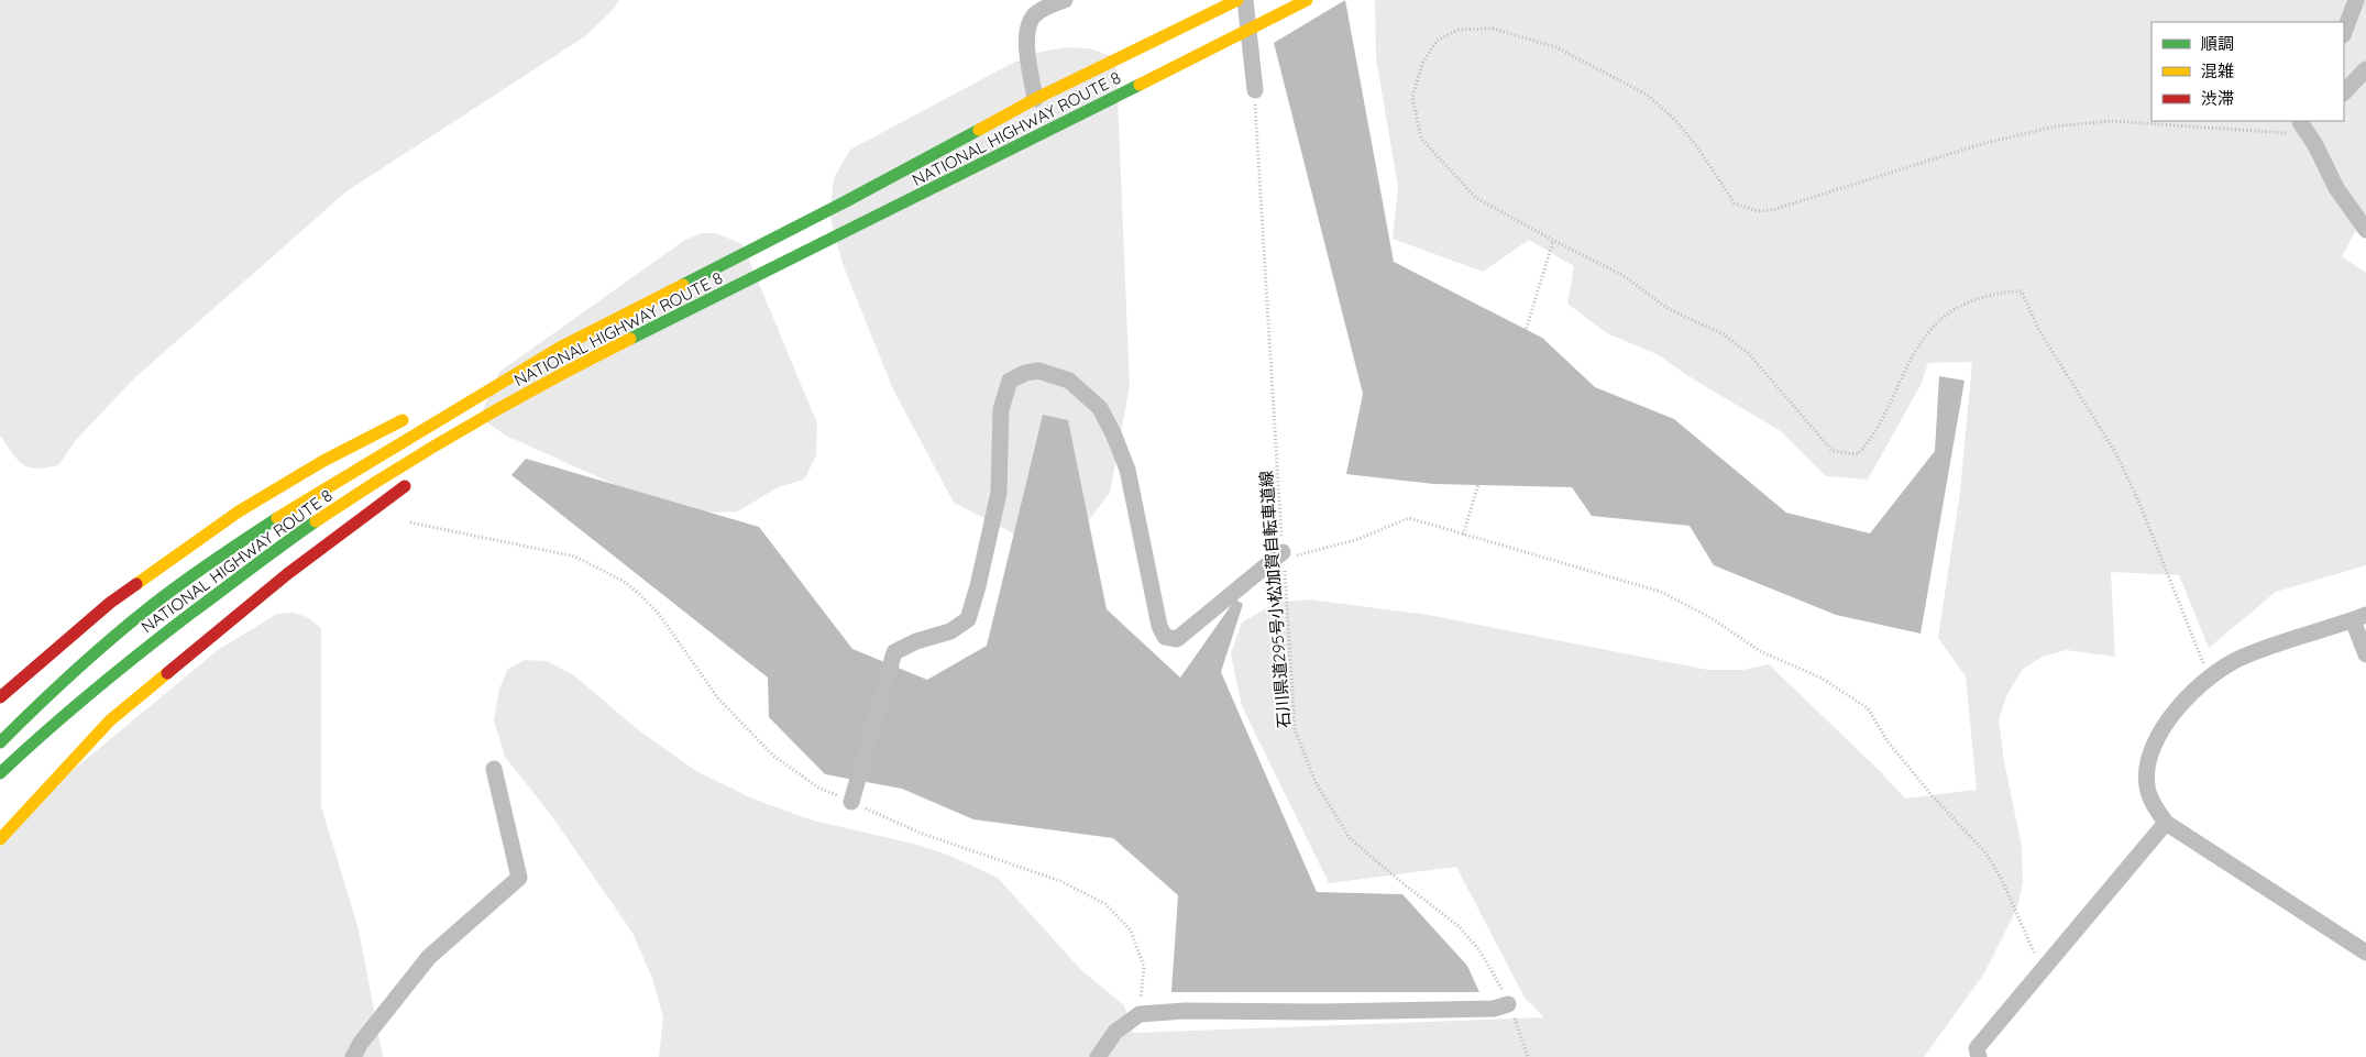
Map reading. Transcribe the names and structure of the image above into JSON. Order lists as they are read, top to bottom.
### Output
{
  "streets": {
    "highway": ["NATIONAL HIGHWAY ROUTE 8"],
    "path": ["石川県道295号小松加賀自転車道線"]
  },
  "legend": ["順調", "混雑", "渋滞"]
}
